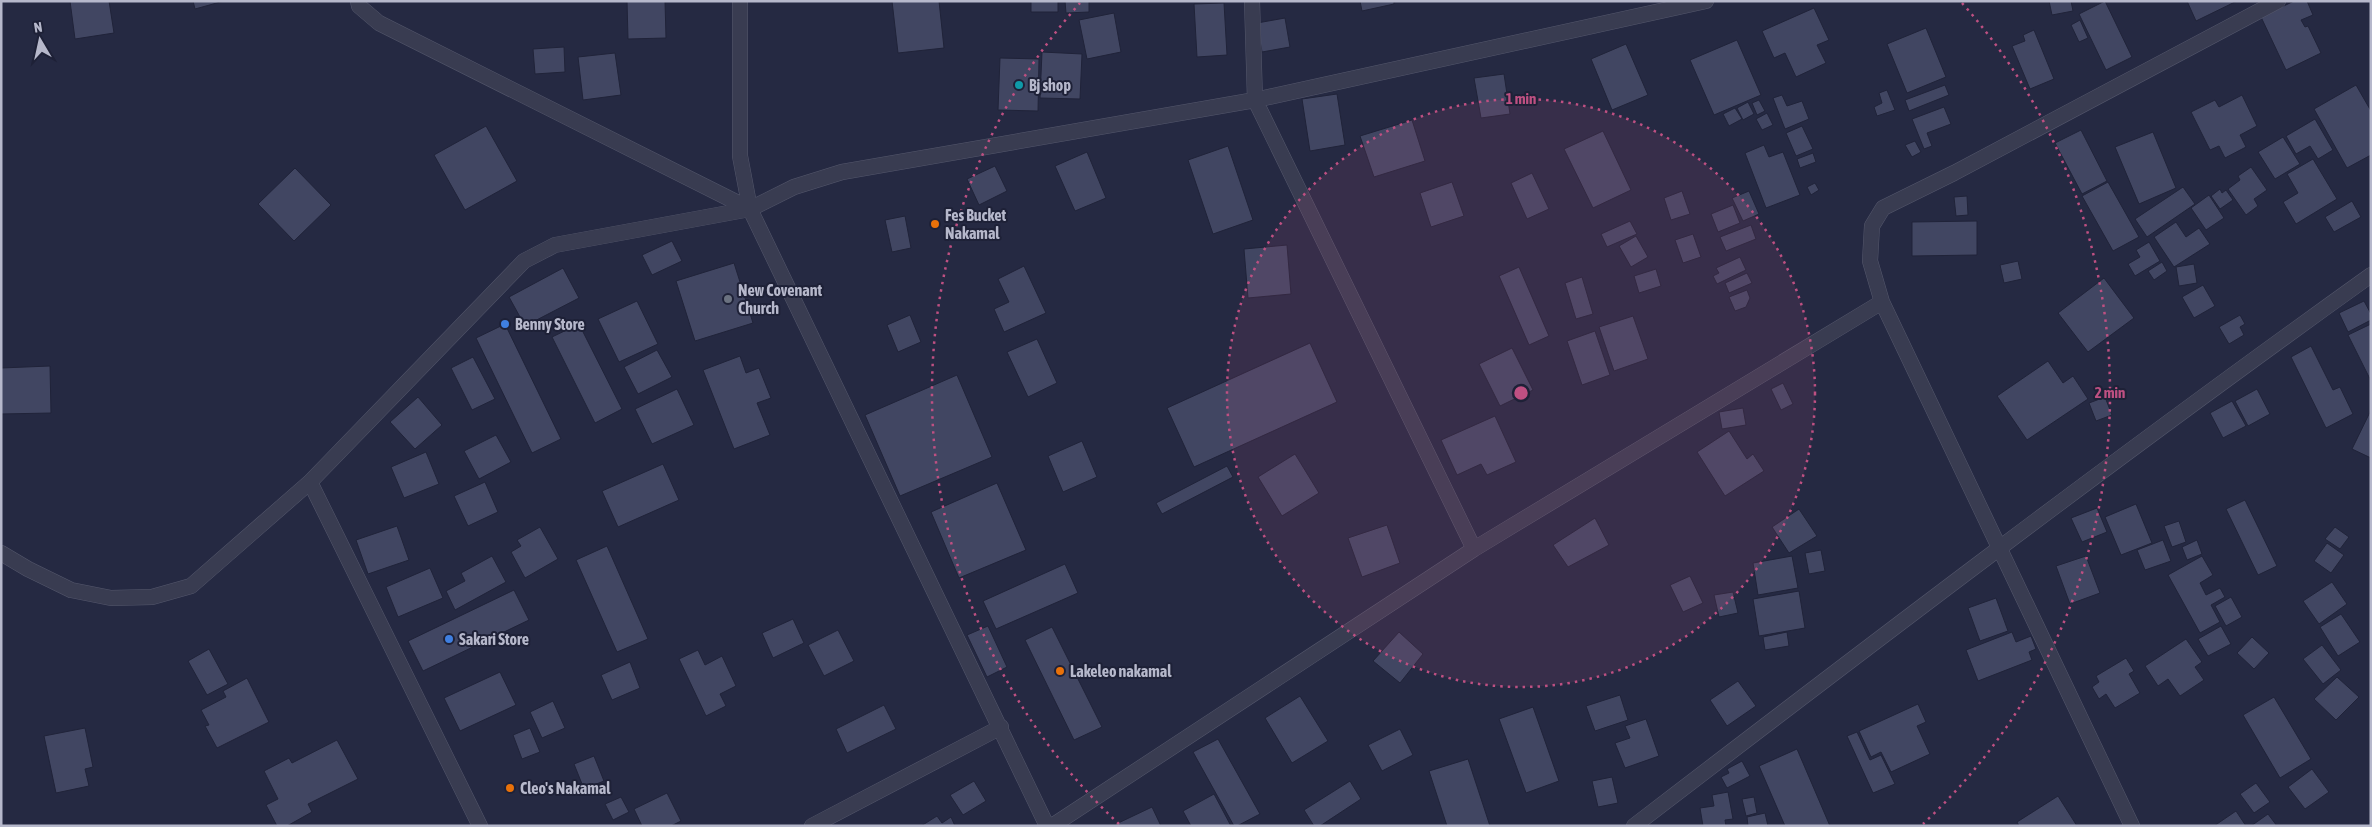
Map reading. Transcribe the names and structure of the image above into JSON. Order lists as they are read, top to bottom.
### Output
{
  "places": [
    "Bj shop",
    "Fes Bucket Nakamal",
    "New Covenant Church",
    "Benny Store",
    "Sakari Store",
    "Lakeleo nakamal",
    "Cleo's Nakamal"
  ],
  "north": "top",
  "rings": ["1 min", "2 min"]
}
